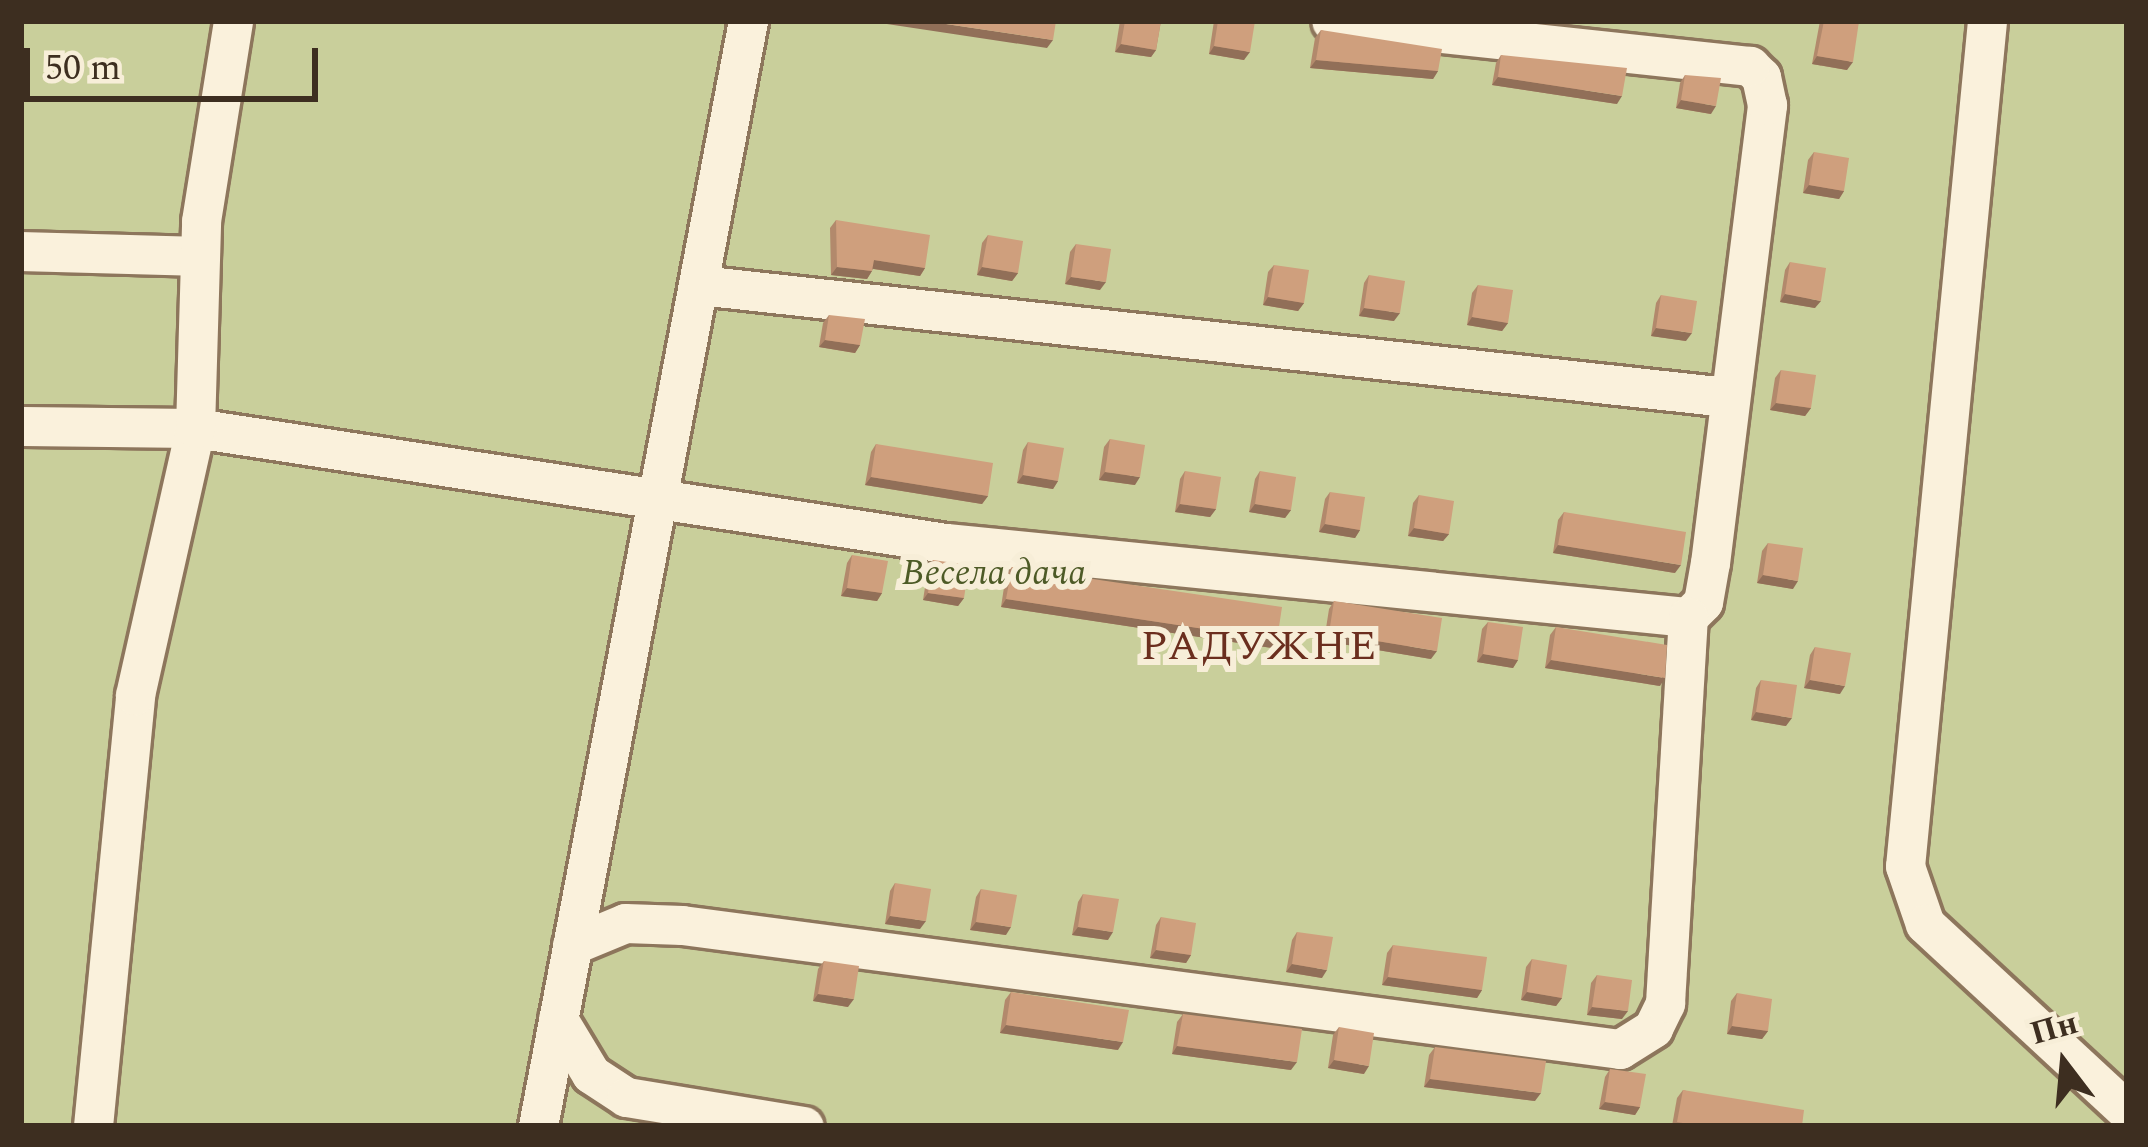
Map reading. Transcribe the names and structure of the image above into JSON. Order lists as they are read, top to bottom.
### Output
{
  "districts": ["РАДУЖНЕ"],
  "parks": ["Весела дача"],
  "scale_bar": "50 m",
  "north": "top"
}
